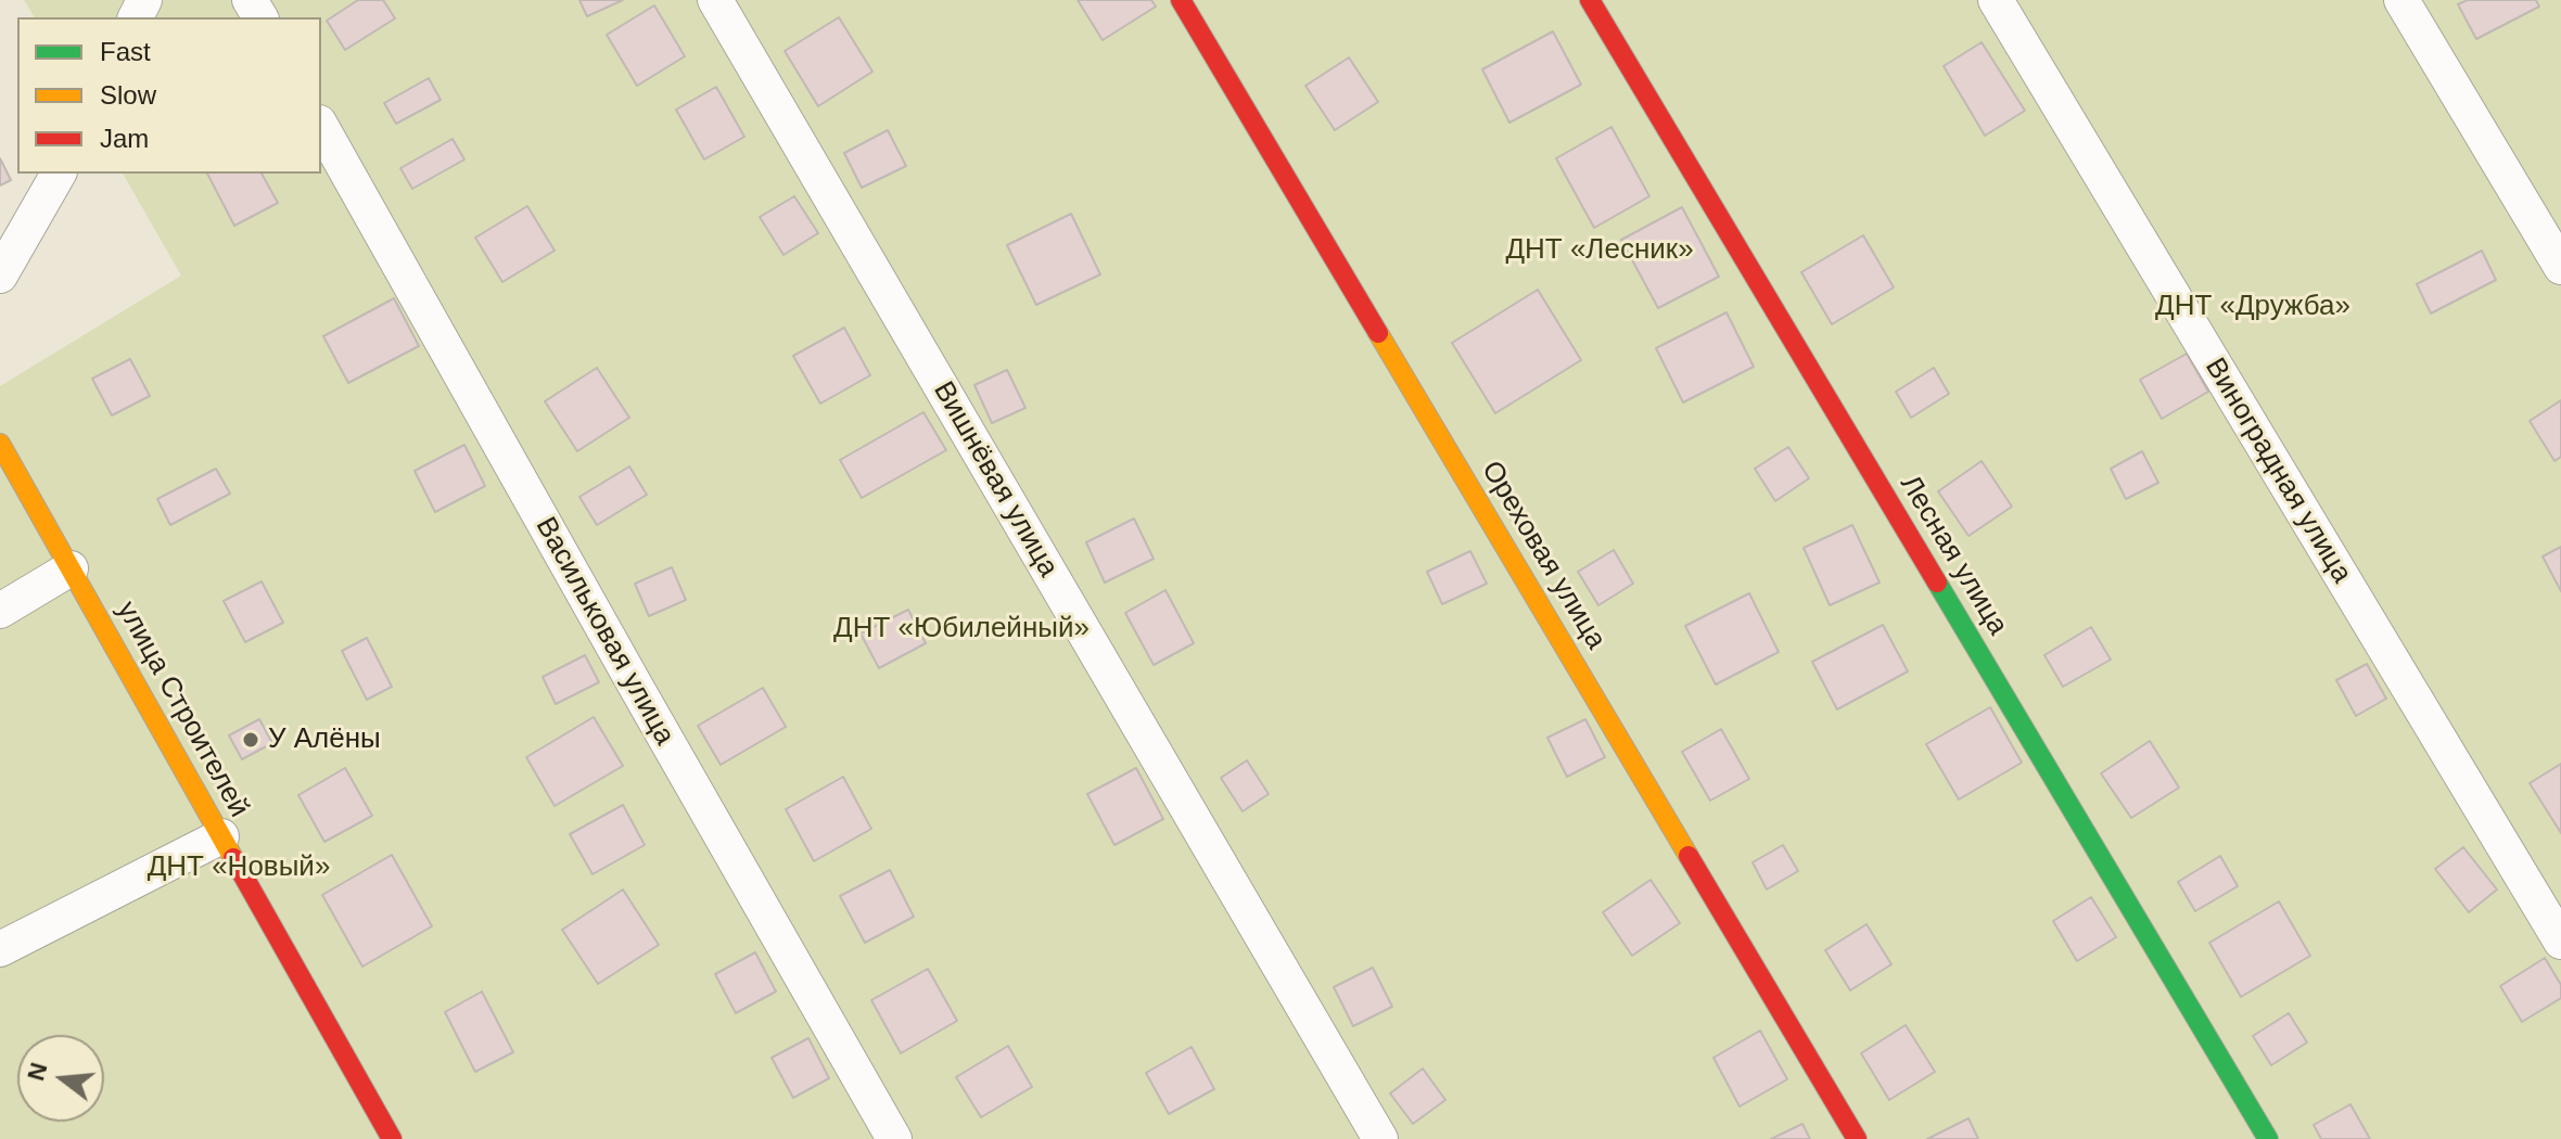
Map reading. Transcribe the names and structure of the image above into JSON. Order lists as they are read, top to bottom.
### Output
{
  "streets": {
    "street": [
      "Виноградная улица",
      "Вишнёвая улица",
      "Ореховая улица",
      "Лесная улица",
      "Васильковая улица",
      "улица Строителей"
    ]
  },
  "parks": [
    "ДНТ «Лесник»",
    "ДНТ «Дружба»",
    "ДНТ «Юбилейный»",
    "ДНТ «Новый»"
  ],
  "places": ["У Алёны"],
  "legend": ["Fast", "Slow", "Jam"],
  "north": "left"
}
